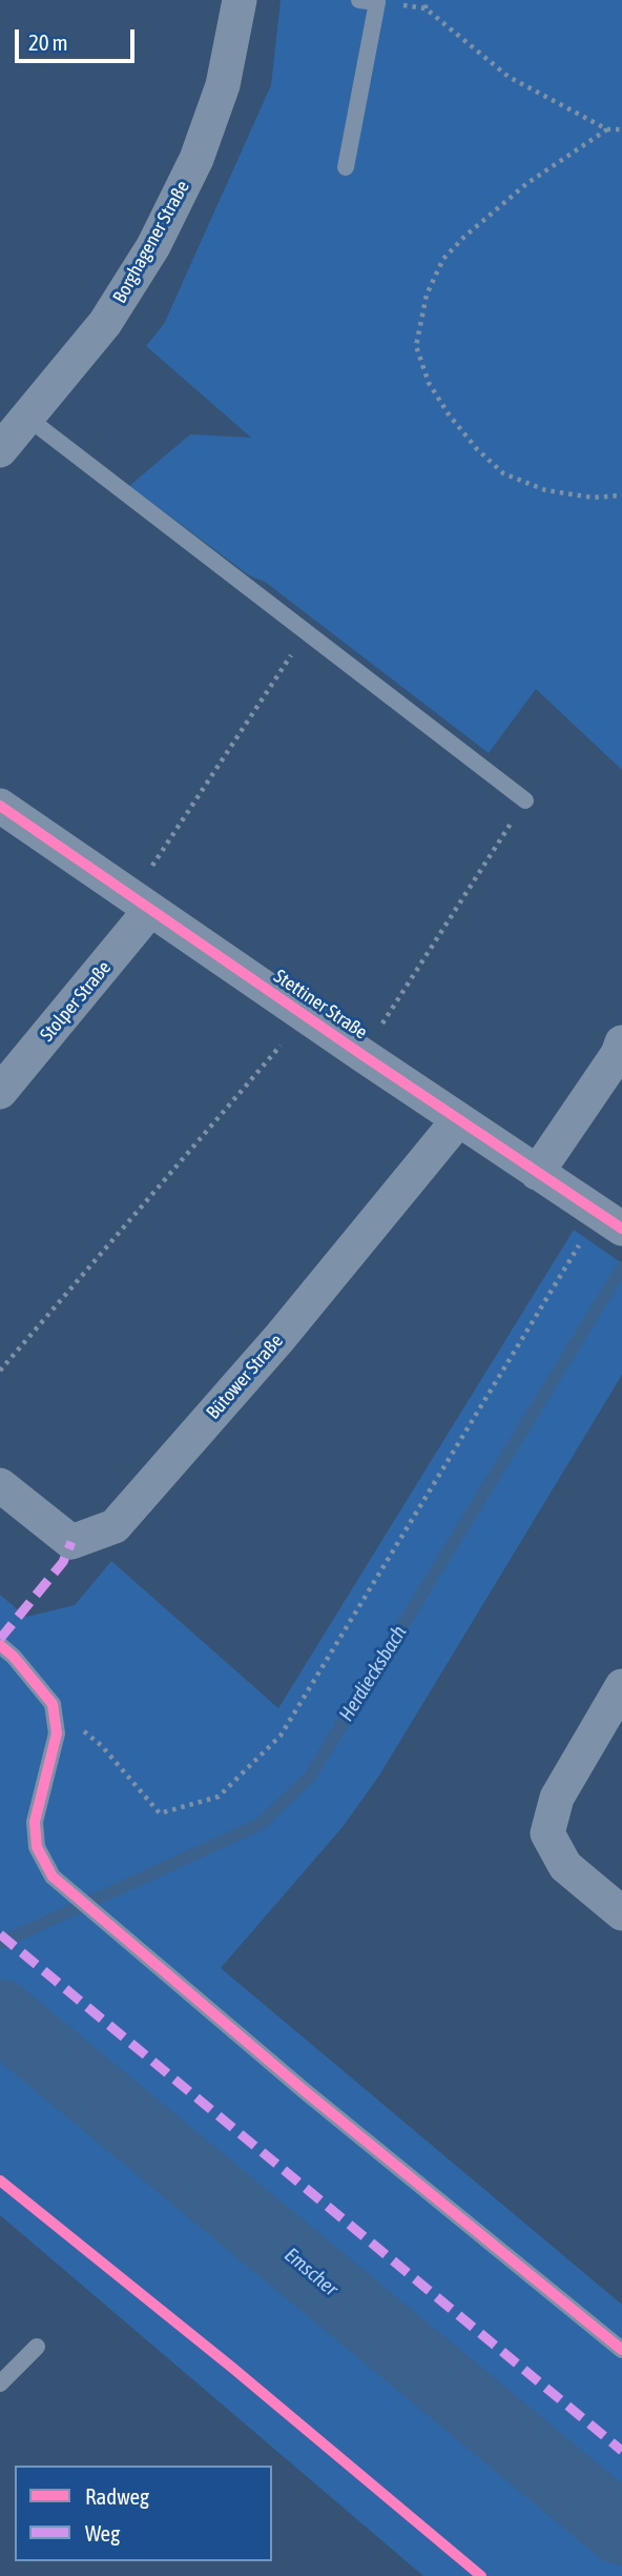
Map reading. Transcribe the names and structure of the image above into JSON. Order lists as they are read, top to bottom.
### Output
{
  "streets": {
    "street": [
      "Borghagener Straße",
      "Stolper Straße",
      "Stettiner Straße",
      "Bütower Straße"
    ]
  },
  "crossings": [
    ["Stolper Straße", "Stettiner Straße"],
    ["Stettiner Straße", "Bütower Straße"]
  ],
  "water": ["Herdiecksbach", "Emscher"],
  "legend": ["Radweg", "Weg"],
  "scale_bar": "20 m"
}
